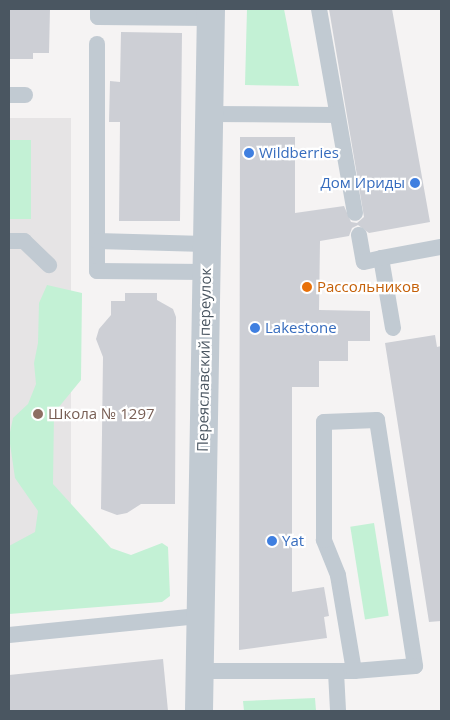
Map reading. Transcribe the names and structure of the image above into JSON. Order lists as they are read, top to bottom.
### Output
{
  "streets": {
    "street": ["Переяславский переулок"]
  },
  "places": [
    "Wildberries",
    "Дом Ириды",
    "Рассольников",
    "Lakestone",
    "Школа № 1297",
    "Yat"
  ]
}
